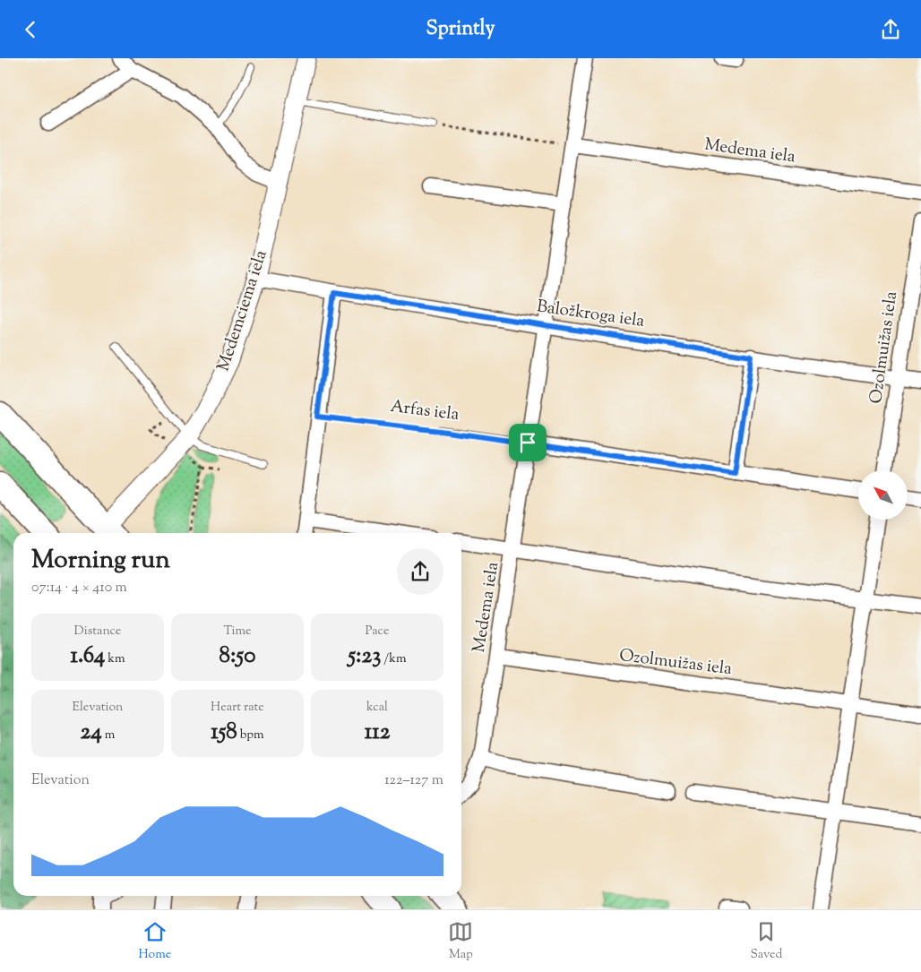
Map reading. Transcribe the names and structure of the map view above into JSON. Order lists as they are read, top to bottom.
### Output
{
  "streets": {
    "street": [
      "Medema iela",
      "Medemciema iela",
      "Baložkroga iela",
      "Ozolmuižas iela"
    ],
    "lane": ["Arfas iela"]
  },
  "crossings": [
    ["Medema iela", "Baložkroga iela"],
    ["Medema iela", "Ozolmuižas iela"],
    ["Medema iela", "Arfas iela"],
    ["Medemciema iela", "Baložkroga iela"],
    ["Baložkroga iela", "Ozolmuižas iela"]
  ],
  "north": "top left",
  "page": {
    "header": "Sprintly",
    "heading": ["Morning run", "07:14 · 4 × 410 m"],
    "stats": [
      ["Distance", "1.64 km"],
      ["Time", "8:50"],
      ["Pace", "5:23 /km"],
      ["Elevation", "24 m"],
      ["Heart rate", "158 bpm"],
      ["kcal", "112"]
    ],
    "chart": ["Elevation", "122–127 m"],
    "tabs": ["Home", "Map", "Saved"]
  }
}
